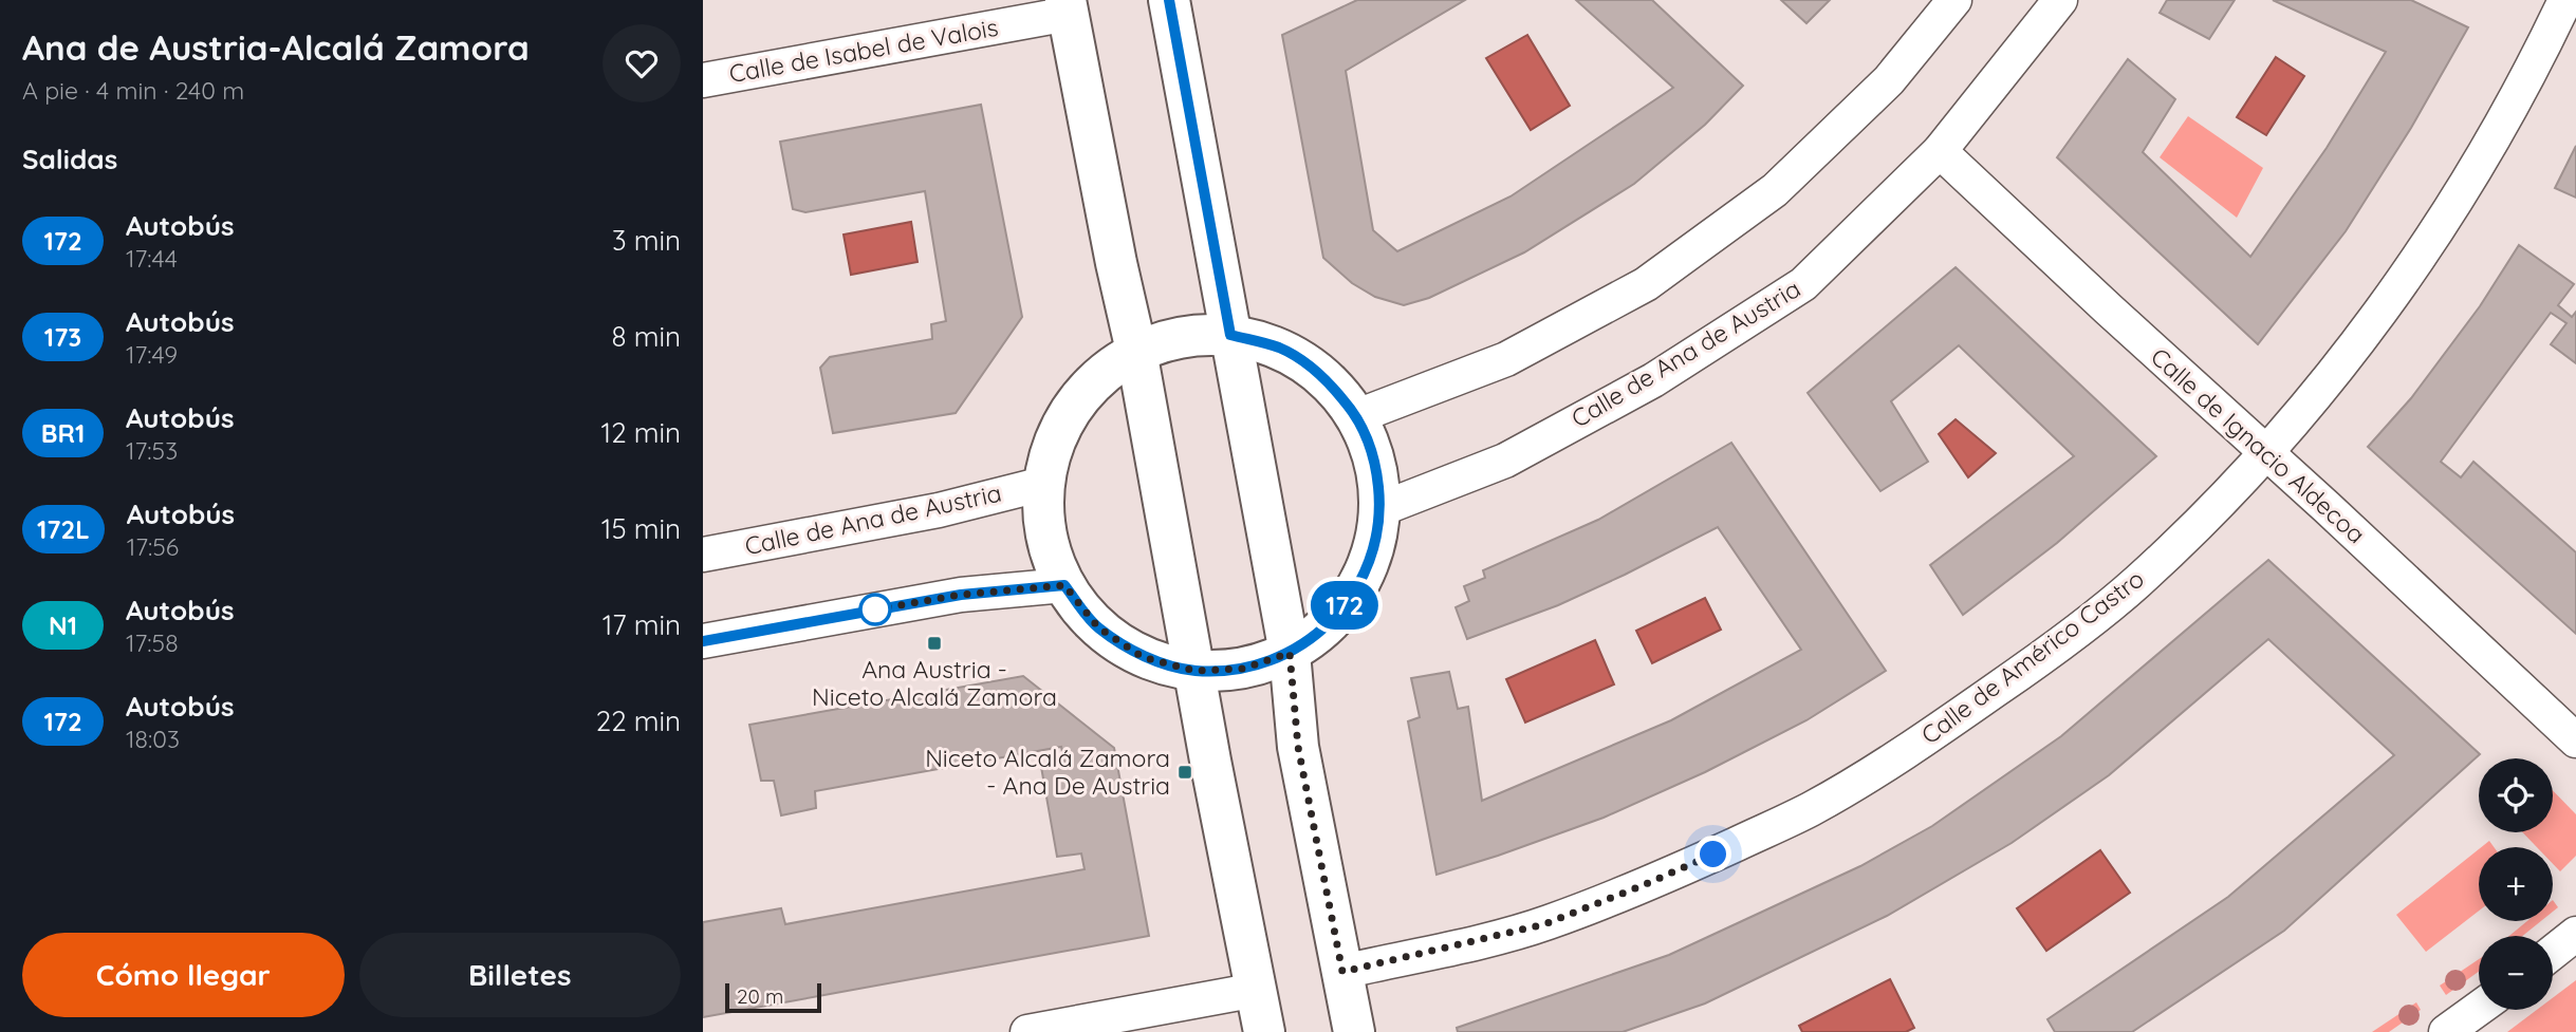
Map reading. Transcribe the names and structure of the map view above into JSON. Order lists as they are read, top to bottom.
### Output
{
  "streets": {
    "street": [
      "Calle de Isabel de Valois",
      "Calle de Ana de Austria",
      "Calle de Ignacio Aldecoa",
      "Calle de Américo Castro"
    ]
  },
  "crossings": [
    ["Calle de Ana de Austria", "Calle de Ignacio Aldecoa"],
    ["Calle de Ignacio Aldecoa", "Calle de Américo Castro"]
  ],
  "places": {
    "transit": ["Ana Austria - Niceto Alcalá Zamora", "Niceto Alcalá Zamora - Ana De Austria"]
  },
  "lines": ["bus line 172"],
  "scale_bar": "20 m",
  "page": {
    "heading": [
      ["Ana de Austria-Alcalá Zamora", "A pie · 4 min · 240 m"],
      "Salidas"
    ],
    "on_map": "172",
    "list": [
      {
        "mark": "172",
        "name": "Autobús",
        "note": "17:44",
        "value": "3 min"
      },
      {
        "mark": "173",
        "name": "Autobús",
        "note": "17:49",
        "value": "8 min"
      },
      {
        "mark": "BR1",
        "name": "Autobús",
        "note": "17:53",
        "value": "12 min"
      },
      {
        "mark": "172L",
        "name": "Autobús",
        "note": "17:56",
        "value": "15 min"
      },
      {
        "mark": "N1",
        "name": "Autobús",
        "note": "17:58",
        "value": "17 min"
      },
      {
        "mark": "172",
        "name": "Autobús",
        "note": "18:03",
        "value": "22 min"
      }
    ],
    "map_buttons": ["+", "−"],
    "buttons": ["Cómo llegar", "Billetes"],
    "scale": "20 m"
  }
}
